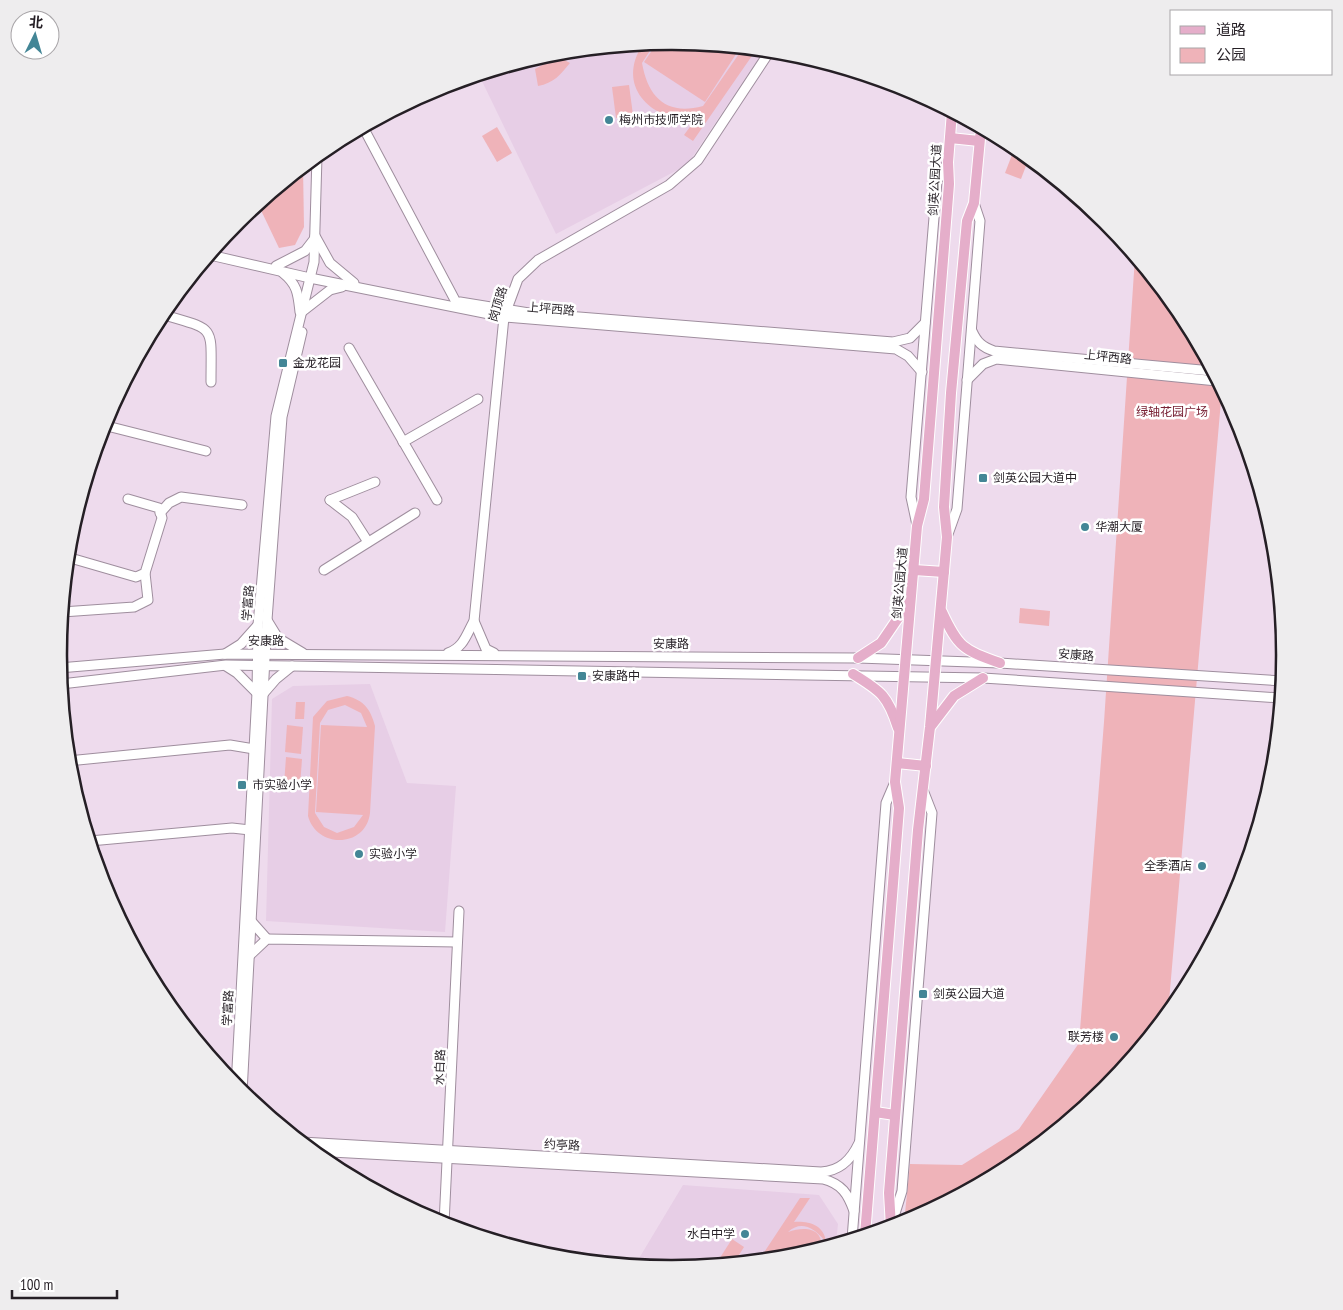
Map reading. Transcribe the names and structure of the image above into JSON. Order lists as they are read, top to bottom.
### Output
{
  "streets": {
    "main road": ["剑英公园大道"],
    "street": [
      "岗顶路",
      "上坪西路",
      "学富路",
      "安康路",
      "水白路",
      "约亭路"
    ]
  },
  "crossings": [
    ["剑英公园大道", "安康路"],
    ["岗顶路", "上坪西路"],
    ["上坪西路", "学富路"],
    ["学富路", "安康路"],
    ["水白路", "约亭路"]
  ],
  "parks": ["绿轴花园广场"],
  "places": {
    "other": [
      "梅州市技师学院",
      "华潮大厦",
      "实验小学",
      "全季酒店",
      "联芳楼",
      "水白中学"
    ],
    "transit": [
      "金龙花园",
      "剑英公园大道中",
      "安康路中",
      "市实验小学",
      "剑英公园大道"
    ]
  },
  "legend": ["道路", "公园"],
  "scale_bar": "100 m",
  "north": "top"
}
